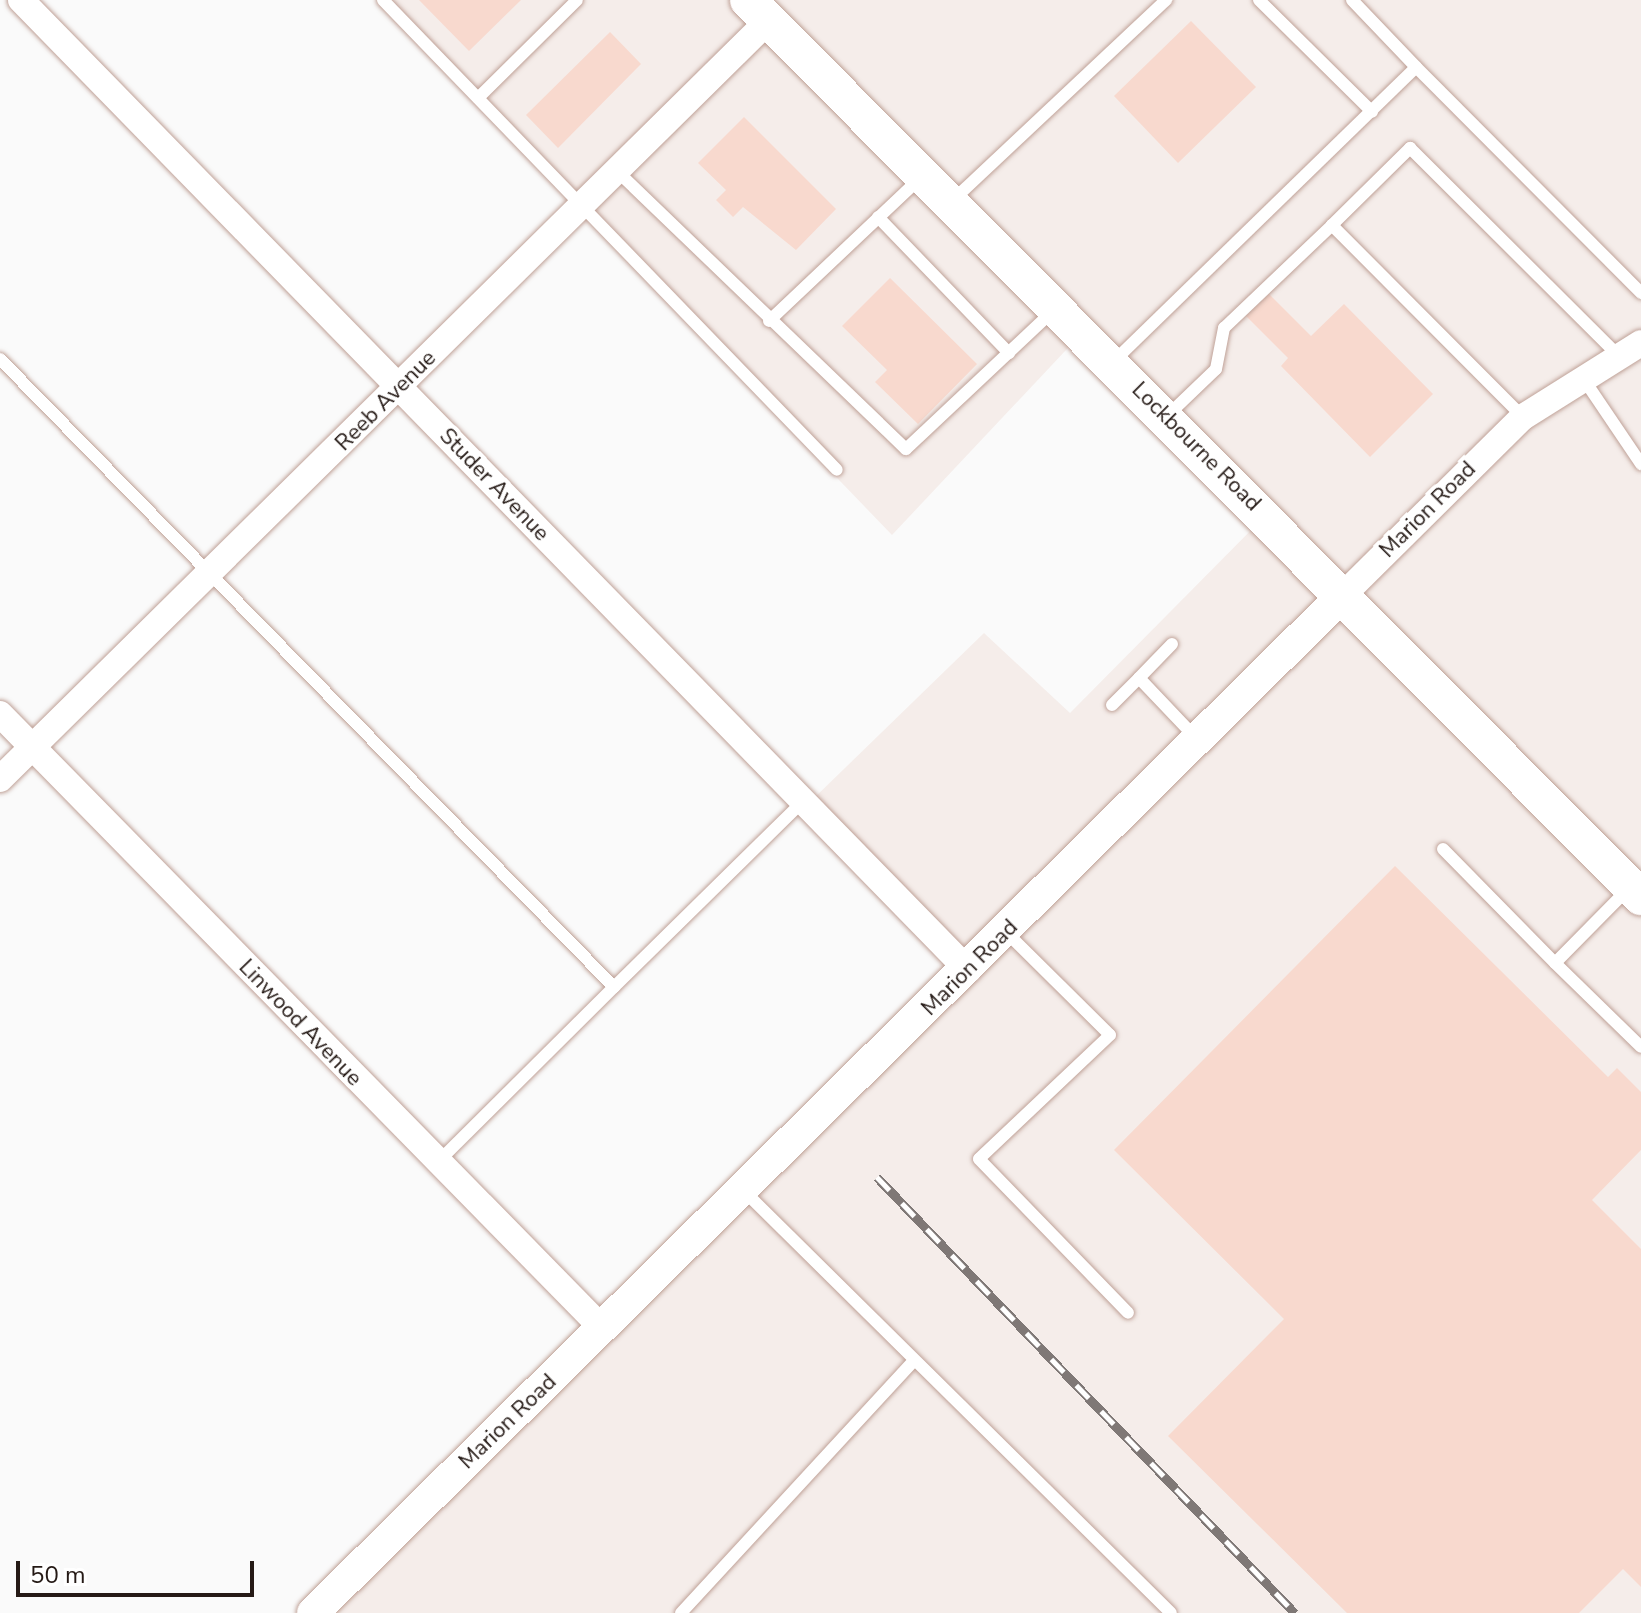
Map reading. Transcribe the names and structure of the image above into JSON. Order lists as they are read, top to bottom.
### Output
{
  "streets": {
    "main road": ["Lockbourne Road"],
    "street": [
      "Reeb Avenue",
      "Studer Avenue",
      "Marion Road",
      "Linwood Avenue"
    ]
  },
  "crossings": [
    ["Reeb Avenue", "Lockbourne Road"],
    ["Reeb Avenue", "Studer Avenue"],
    ["Reeb Avenue", "Linwood Avenue"],
    ["Lockbourne Road", "Marion Road"],
    ["Studer Avenue", "Marion Road"],
    ["Marion Road", "Linwood Avenue"]
  ],
  "scale_bar": "50 m"
}
